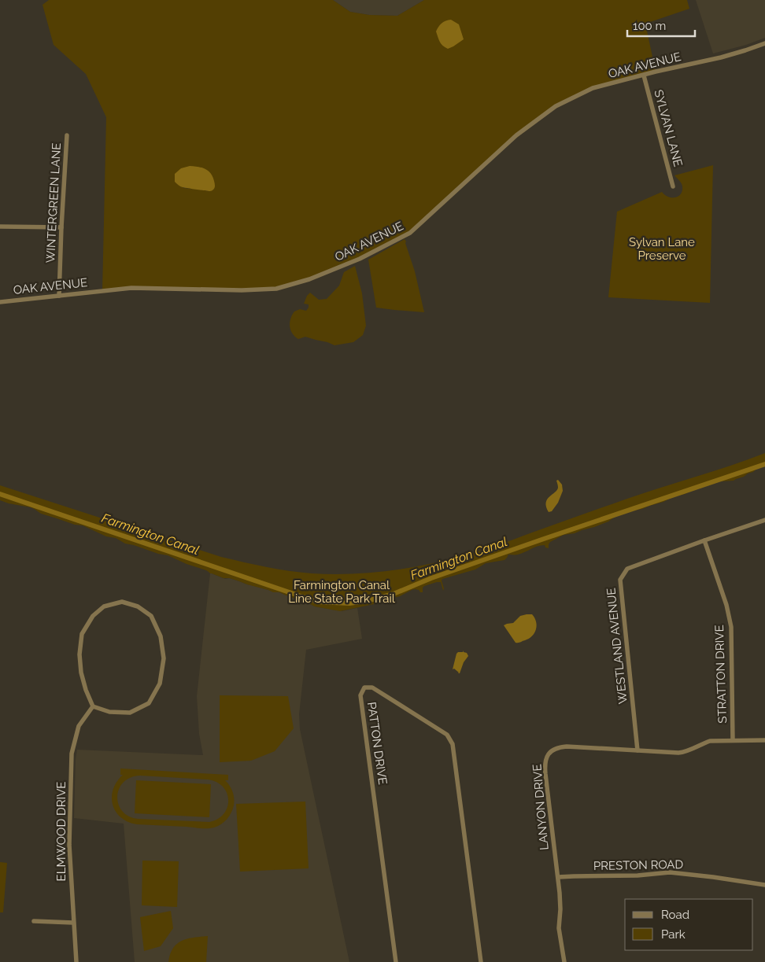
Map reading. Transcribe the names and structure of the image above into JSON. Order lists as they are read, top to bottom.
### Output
{
  "streets": {
    "street": [
      "OAK AVENUE",
      "SYLVAN LANE",
      "WINTERGREEN LANE",
      "WESTLAND AVENUE",
      "STRATTON DRIVE",
      "PATTON DRIVE",
      "LANYON DRIVE",
      "ELMWOOD DRIVE",
      "PRESTON ROAD"
    ]
  },
  "crossings": [
    ["OAK AVENUE", "SYLVAN LANE"],
    ["OAK AVENUE", "WINTERGREEN LANE"],
    ["WESTLAND AVENUE", "STRATTON DRIVE"],
    ["WESTLAND AVENUE", "LANYON DRIVE"],
    ["STRATTON DRIVE", "LANYON DRIVE"],
    ["LANYON DRIVE", "PRESTON ROAD"]
  ],
  "water": ["Farmington Canal"],
  "parks": ["Sylvan Lane Preserve", "Farmington Canal Line State Park Trail"],
  "legend": ["Road", "Park"],
  "scale_bar": "100 m"
}
